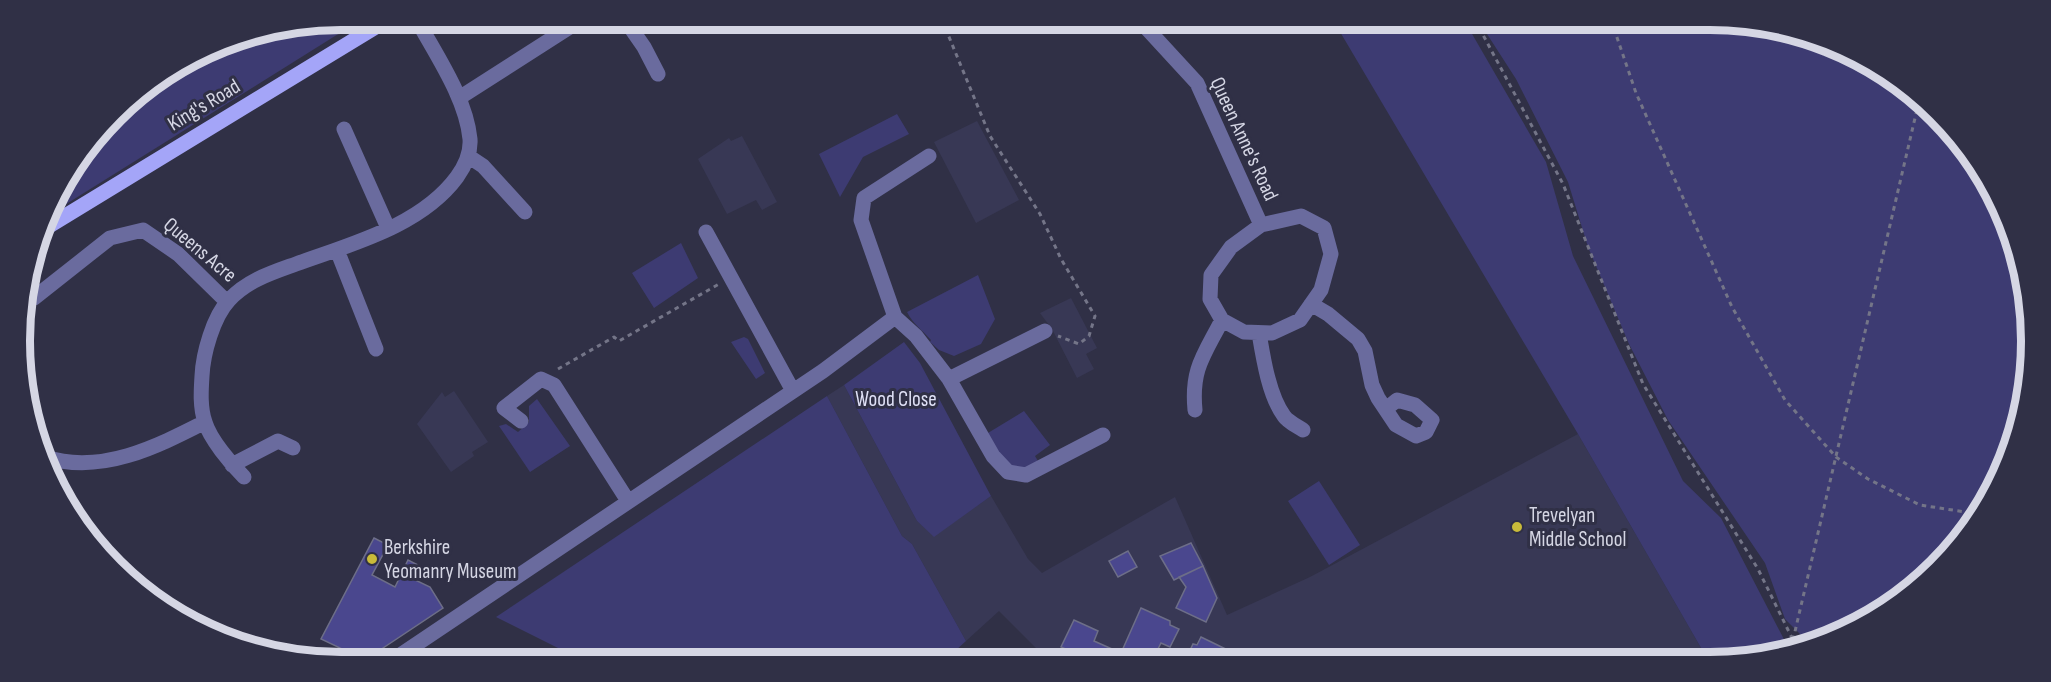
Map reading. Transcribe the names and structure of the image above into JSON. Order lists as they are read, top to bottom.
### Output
{
  "streets": {
    "main road": ["King's Road"],
    "street": ["Queen Anne's Road", "Queens Acre"]
  },
  "parks": ["Wood Close"],
  "places": ["Trevelyan Middle School", "Berkshire Yeomanry Museum"]
}
